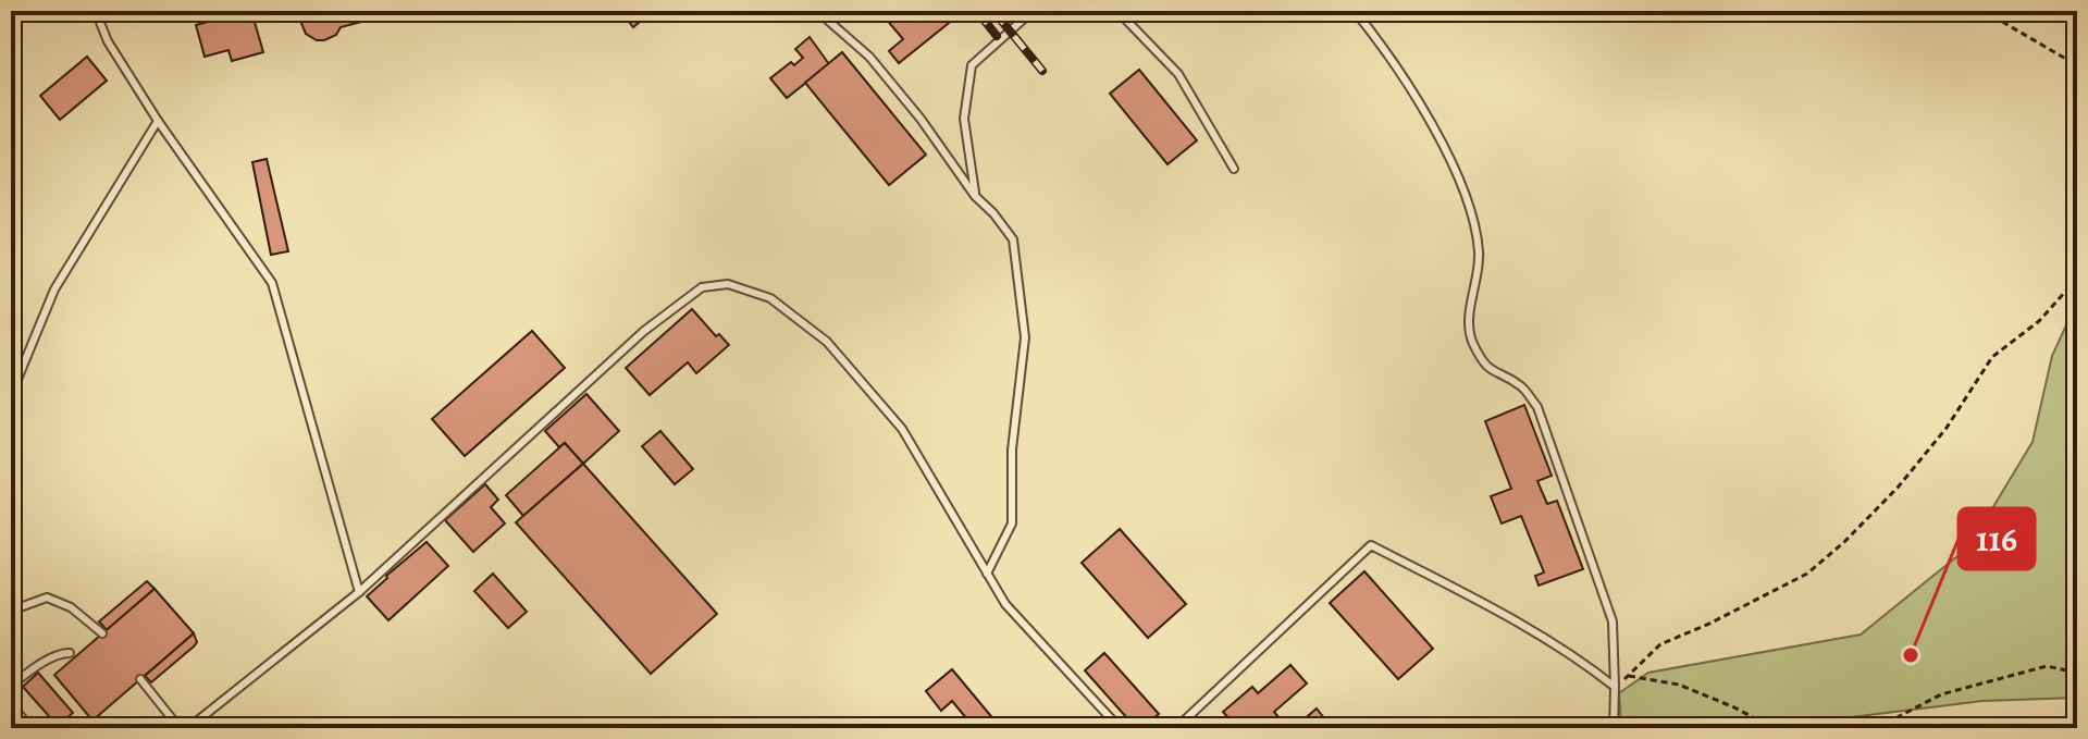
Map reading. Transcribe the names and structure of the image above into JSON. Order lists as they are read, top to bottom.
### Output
{
  "places": ["116"]
}
